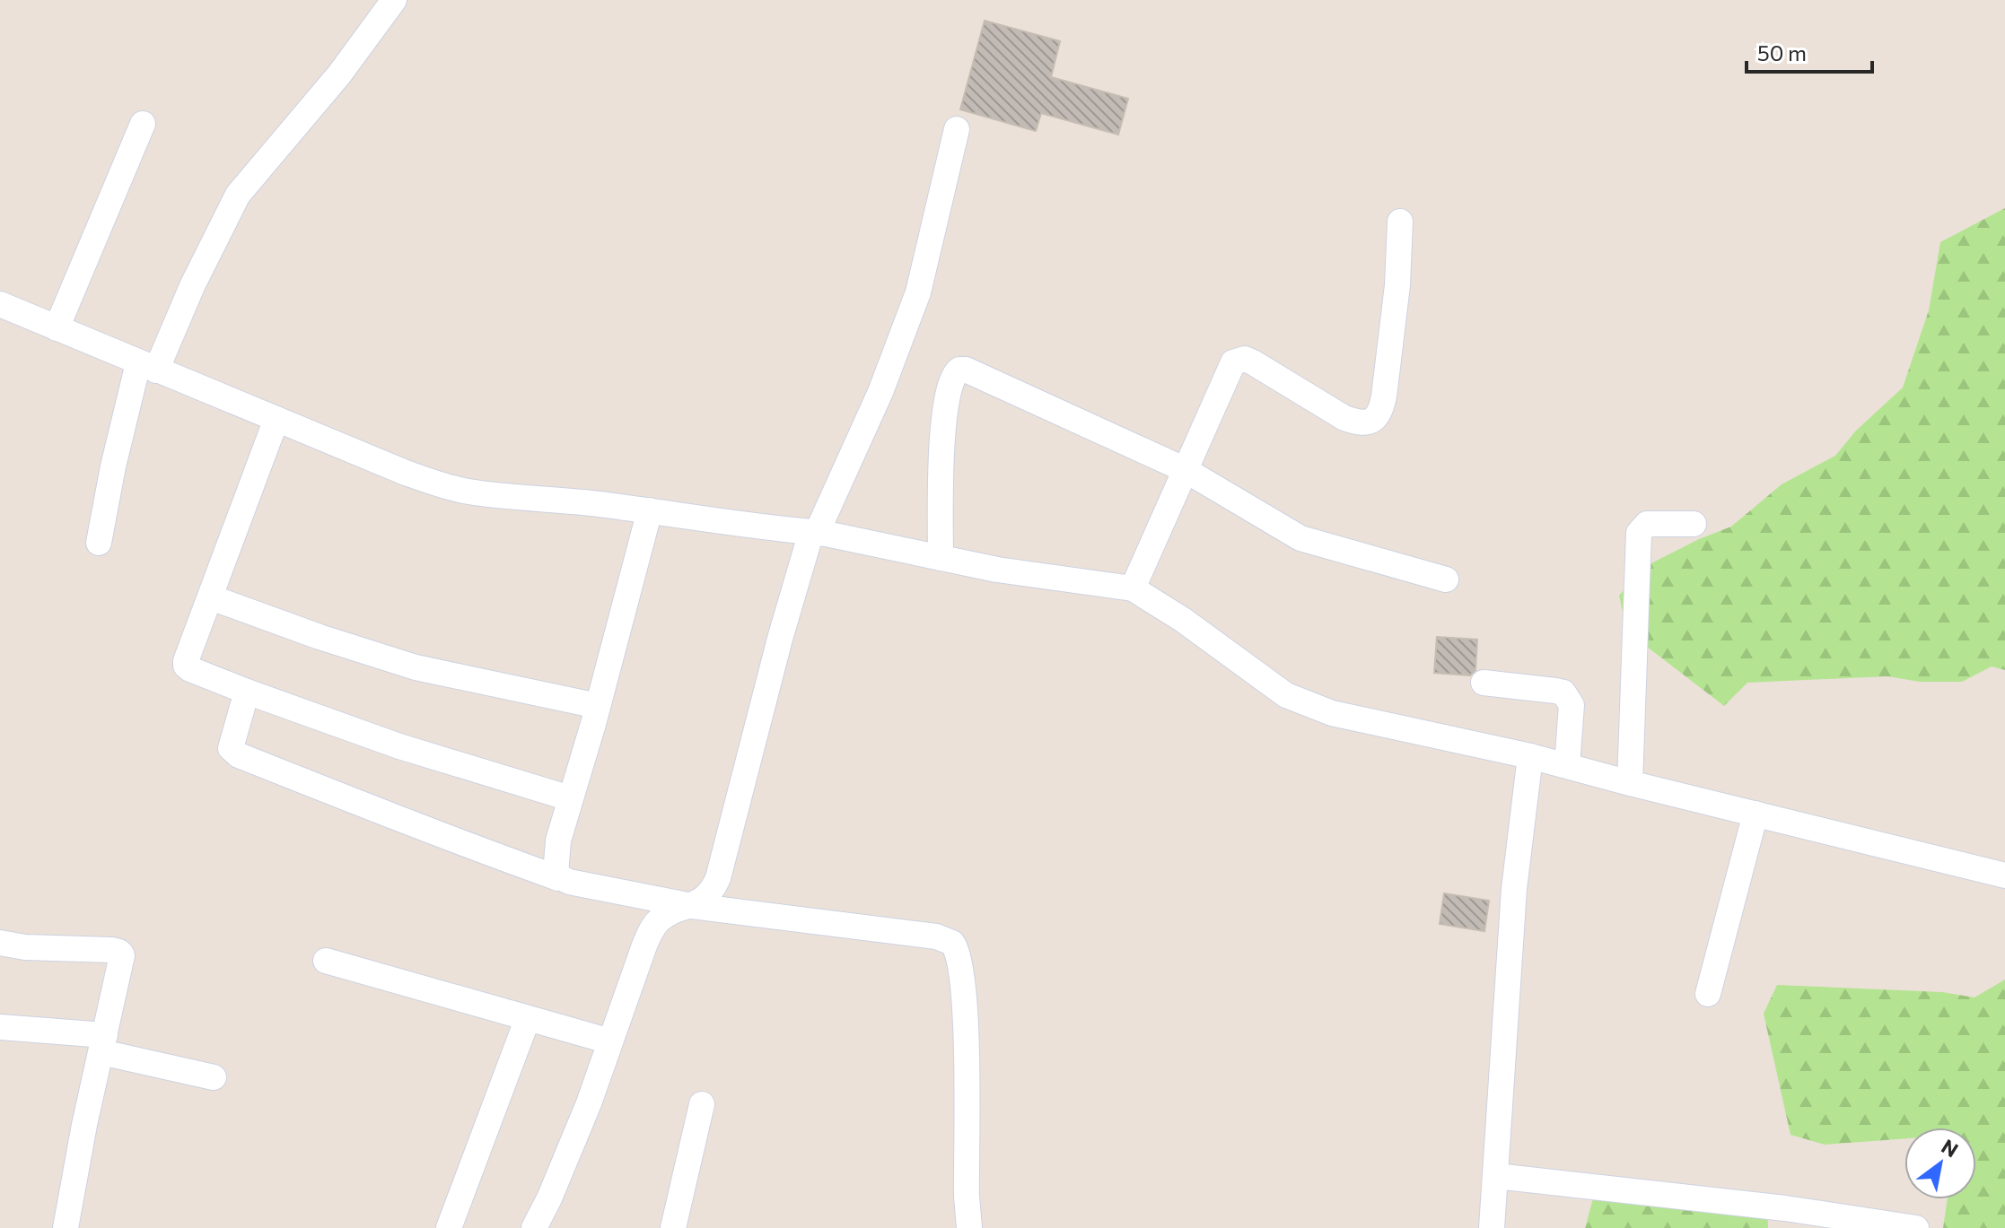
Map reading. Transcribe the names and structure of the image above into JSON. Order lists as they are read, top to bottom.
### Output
{
  "scale_bar": "50 m",
  "north": "top right"
}
